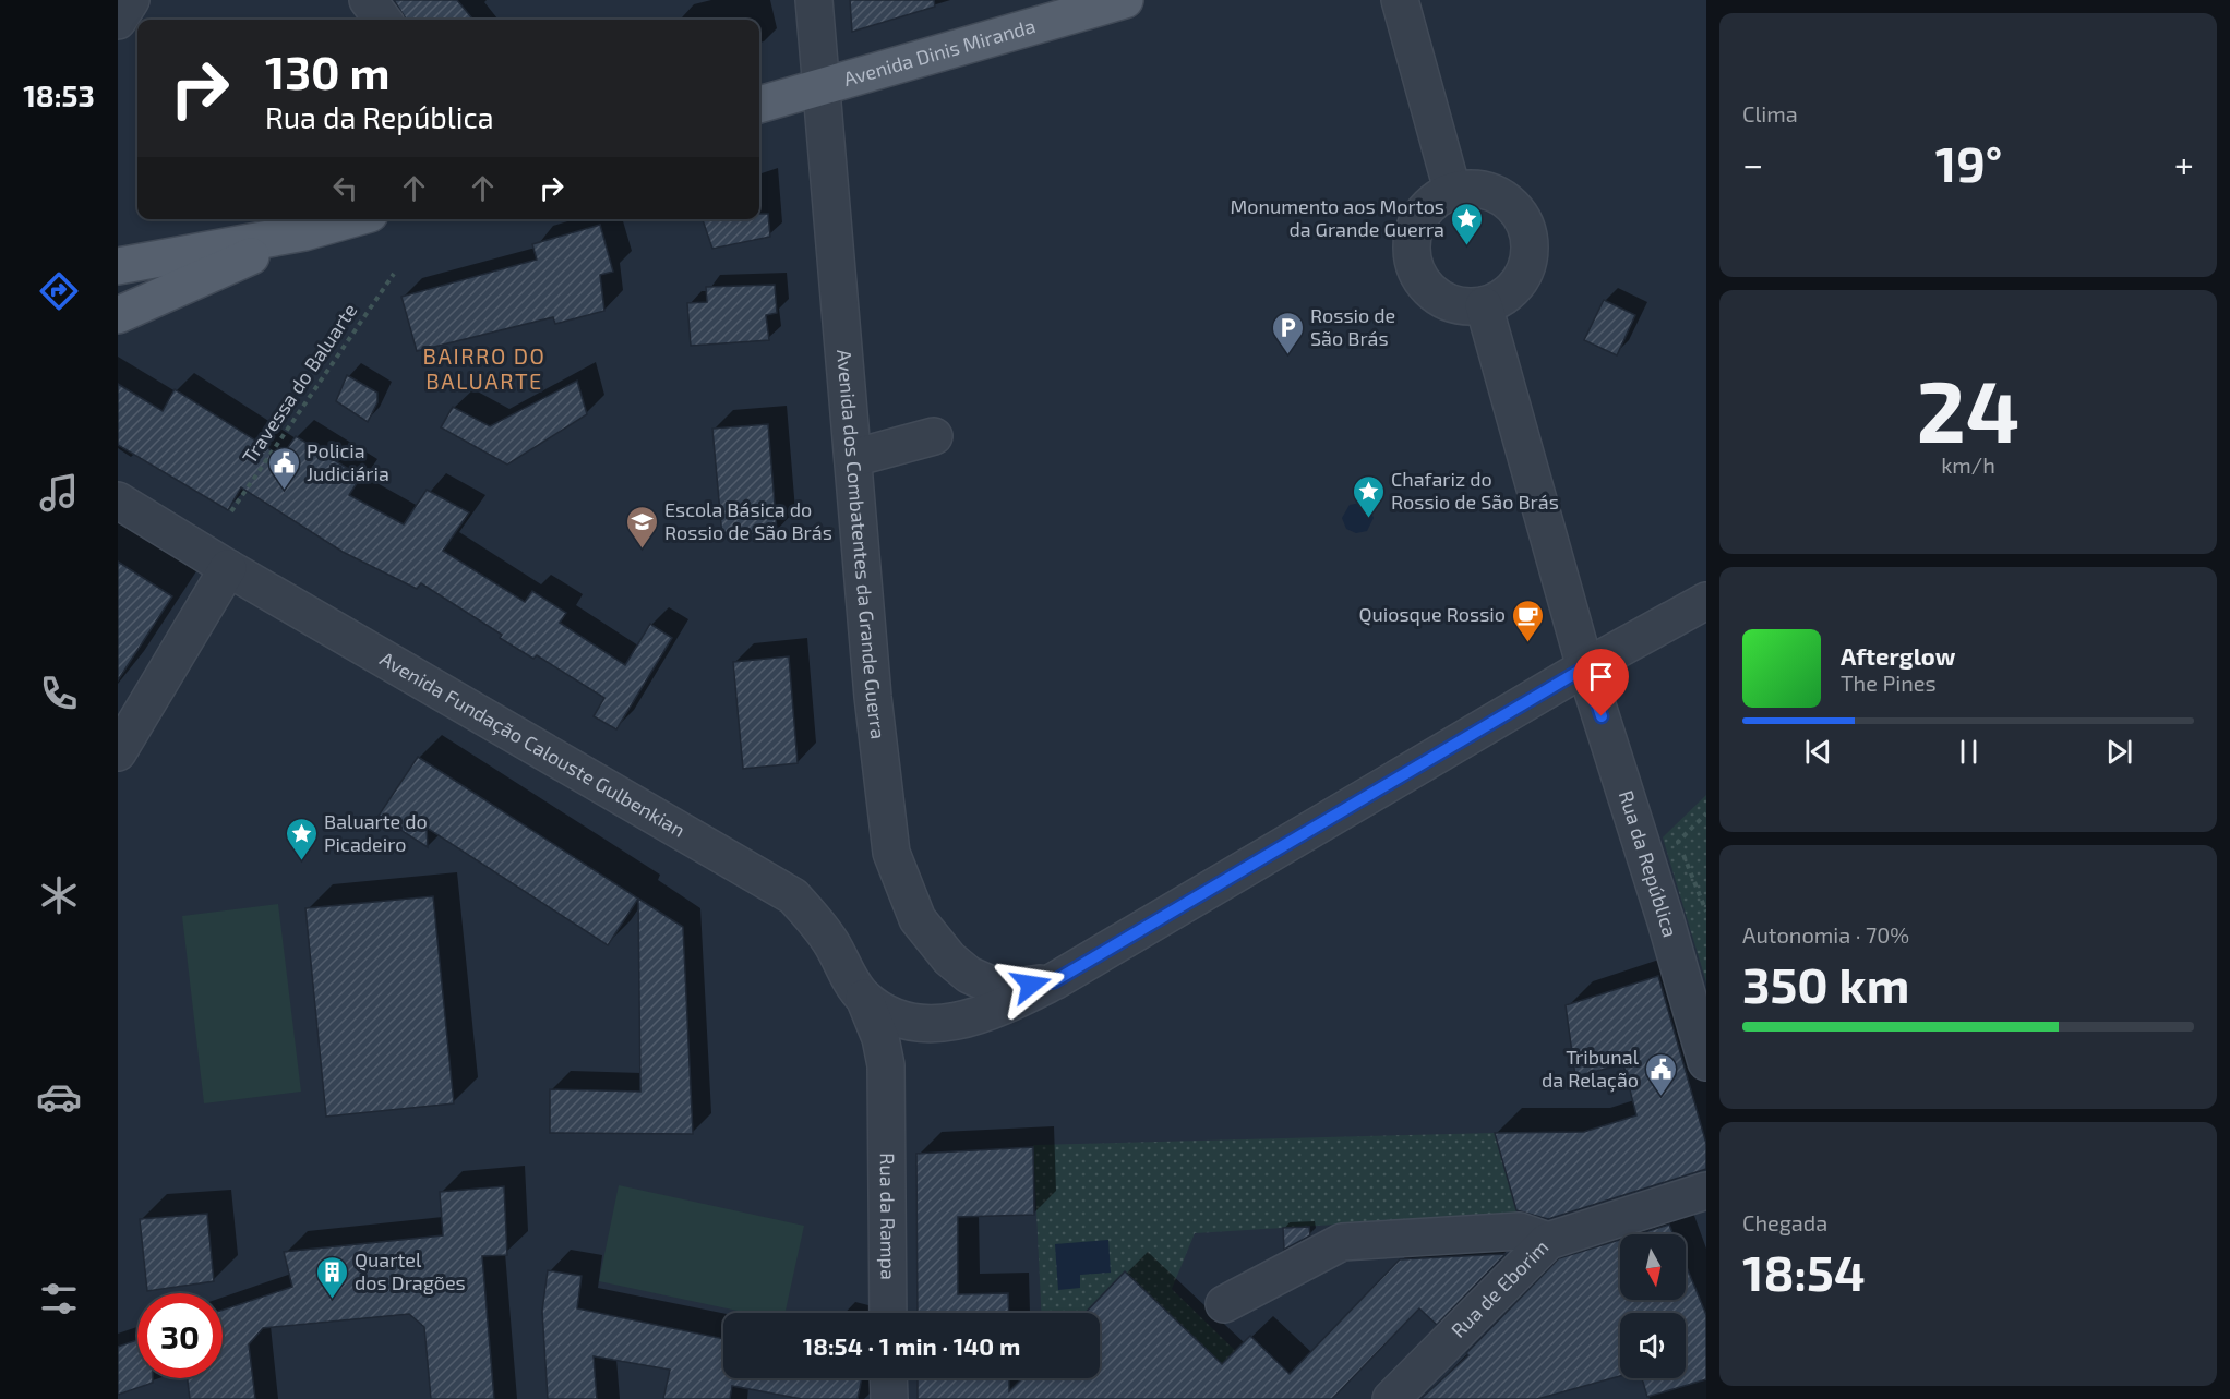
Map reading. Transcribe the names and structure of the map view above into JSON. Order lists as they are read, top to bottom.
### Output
{
  "streets": {
    "main road": ["Avenida Dinis Miranda"],
    "street": [
      "Avenida dos Combatentes da Grande Guerra",
      "Avenida Fundação Calouste Gulbenkian",
      "Rua da República",
      "Rua da Rampa",
      "Rua de Eborim"
    ],
    "path": ["Travessa do Baluarte"]
  },
  "crossings": [
    ["Avenida Dinis Miranda", "Avenida dos Combatentes da Grande Guerra"],
    ["Avenida Fundação Calouste Gulbenkian", "Rua da Rampa"]
  ],
  "districts": ["BAIRRO DO BALUARTE"],
  "places": {
    "place": ["Monumento aos Mortos da Grande Guerra", "Chafariz do Rossio de São Brás", "Baluarte do Picadeiro"],
    "parking": ["Rossio de São Brás"],
    "public building": ["Policia Judiciária", "Tribunal da Relação"],
    "school or university": ["Escola Básica do Rossio de São Brás"],
    "cafe": ["Quiosque Rossio"],
    "building": ["Quartel dos Dragões"]
  },
  "north": "bottom",
  "page": {
    "tabs": "18:53",
    "tile": [
      "Clima",
      ["24", "km/h"],
      ["Autonomia · 70%", "350 km"],
      ["Chegada", "18:54"]
    ],
    "turn": ["130 m", "Rua da República"],
    "heat": ["−", "19°", "+"],
    "song": ["Afterglow", "The Pines"],
    "limit": "30",
    "trip": "18:54 · 1 min · 140 m"
  }
}
